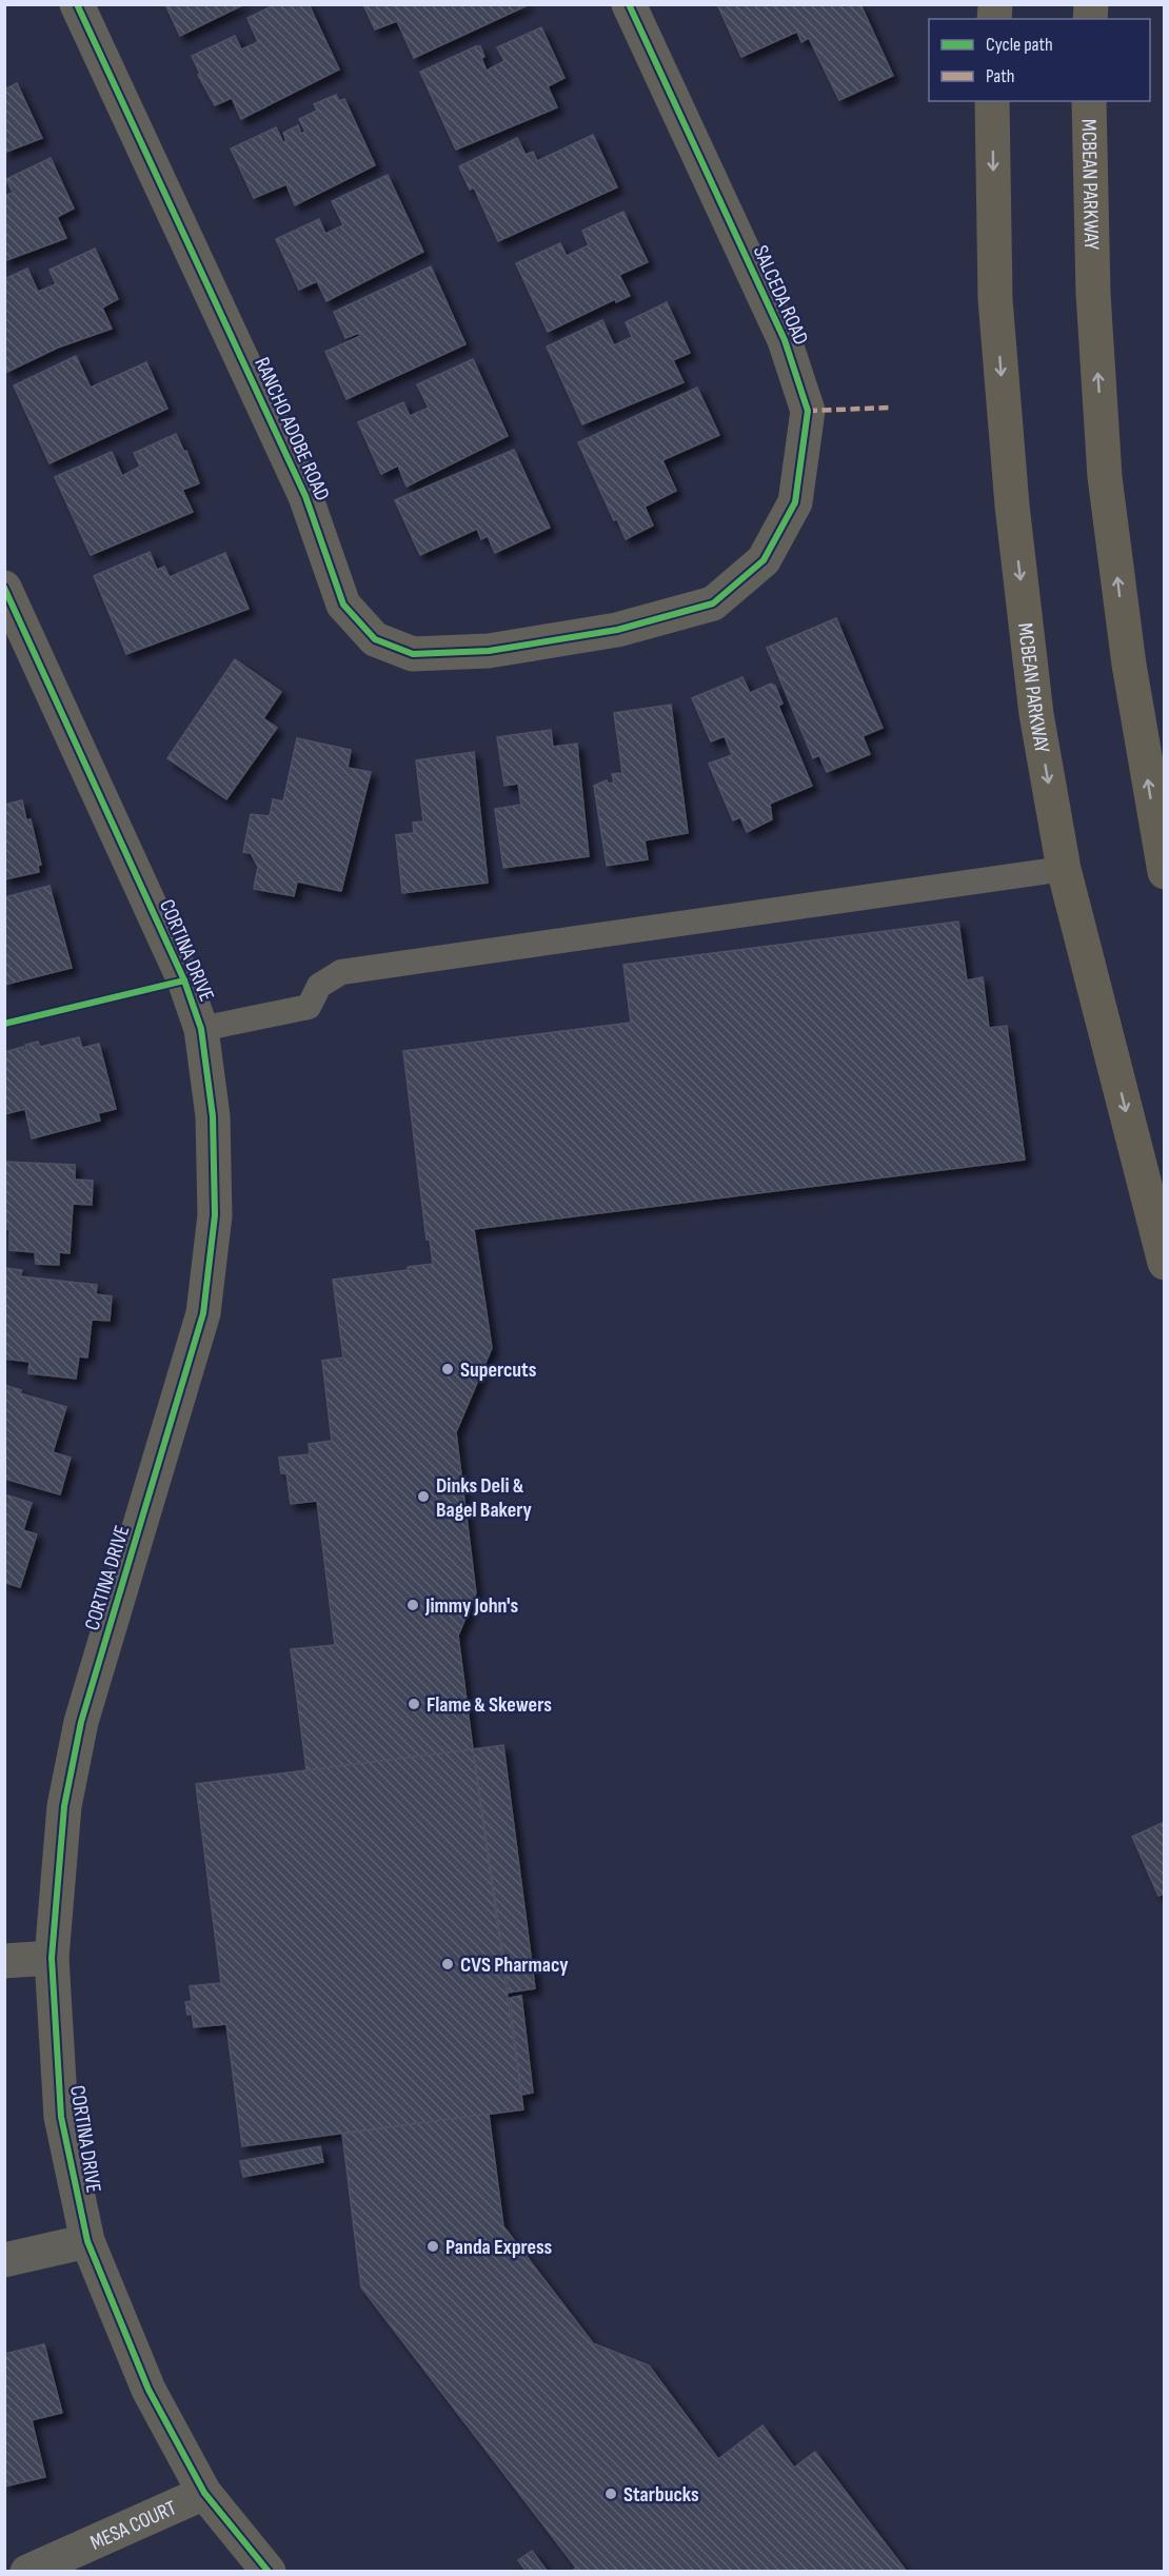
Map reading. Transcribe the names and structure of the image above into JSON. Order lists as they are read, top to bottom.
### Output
{
  "streets": {
    "main road": ["MCBEAN PARKWAY"],
    "street": [
      "SALCEDA ROAD",
      "RANCHO ADOBE ROAD",
      "CORTINA DRIVE",
      "MESA COURT"
    ]
  },
  "crossings": [
    ["SALCEDA ROAD", "RANCHO ADOBE ROAD"],
    ["CORTINA DRIVE", "MESA COURT"]
  ],
  "places": [
    "Supercuts",
    "Dinks Deli & Bagel Bakery",
    "Jimmy John's",
    "Flame & Skewers",
    "CVS Pharmacy",
    "Panda Express",
    "Starbucks"
  ],
  "legend": ["Cycle path", "Path"]
}
